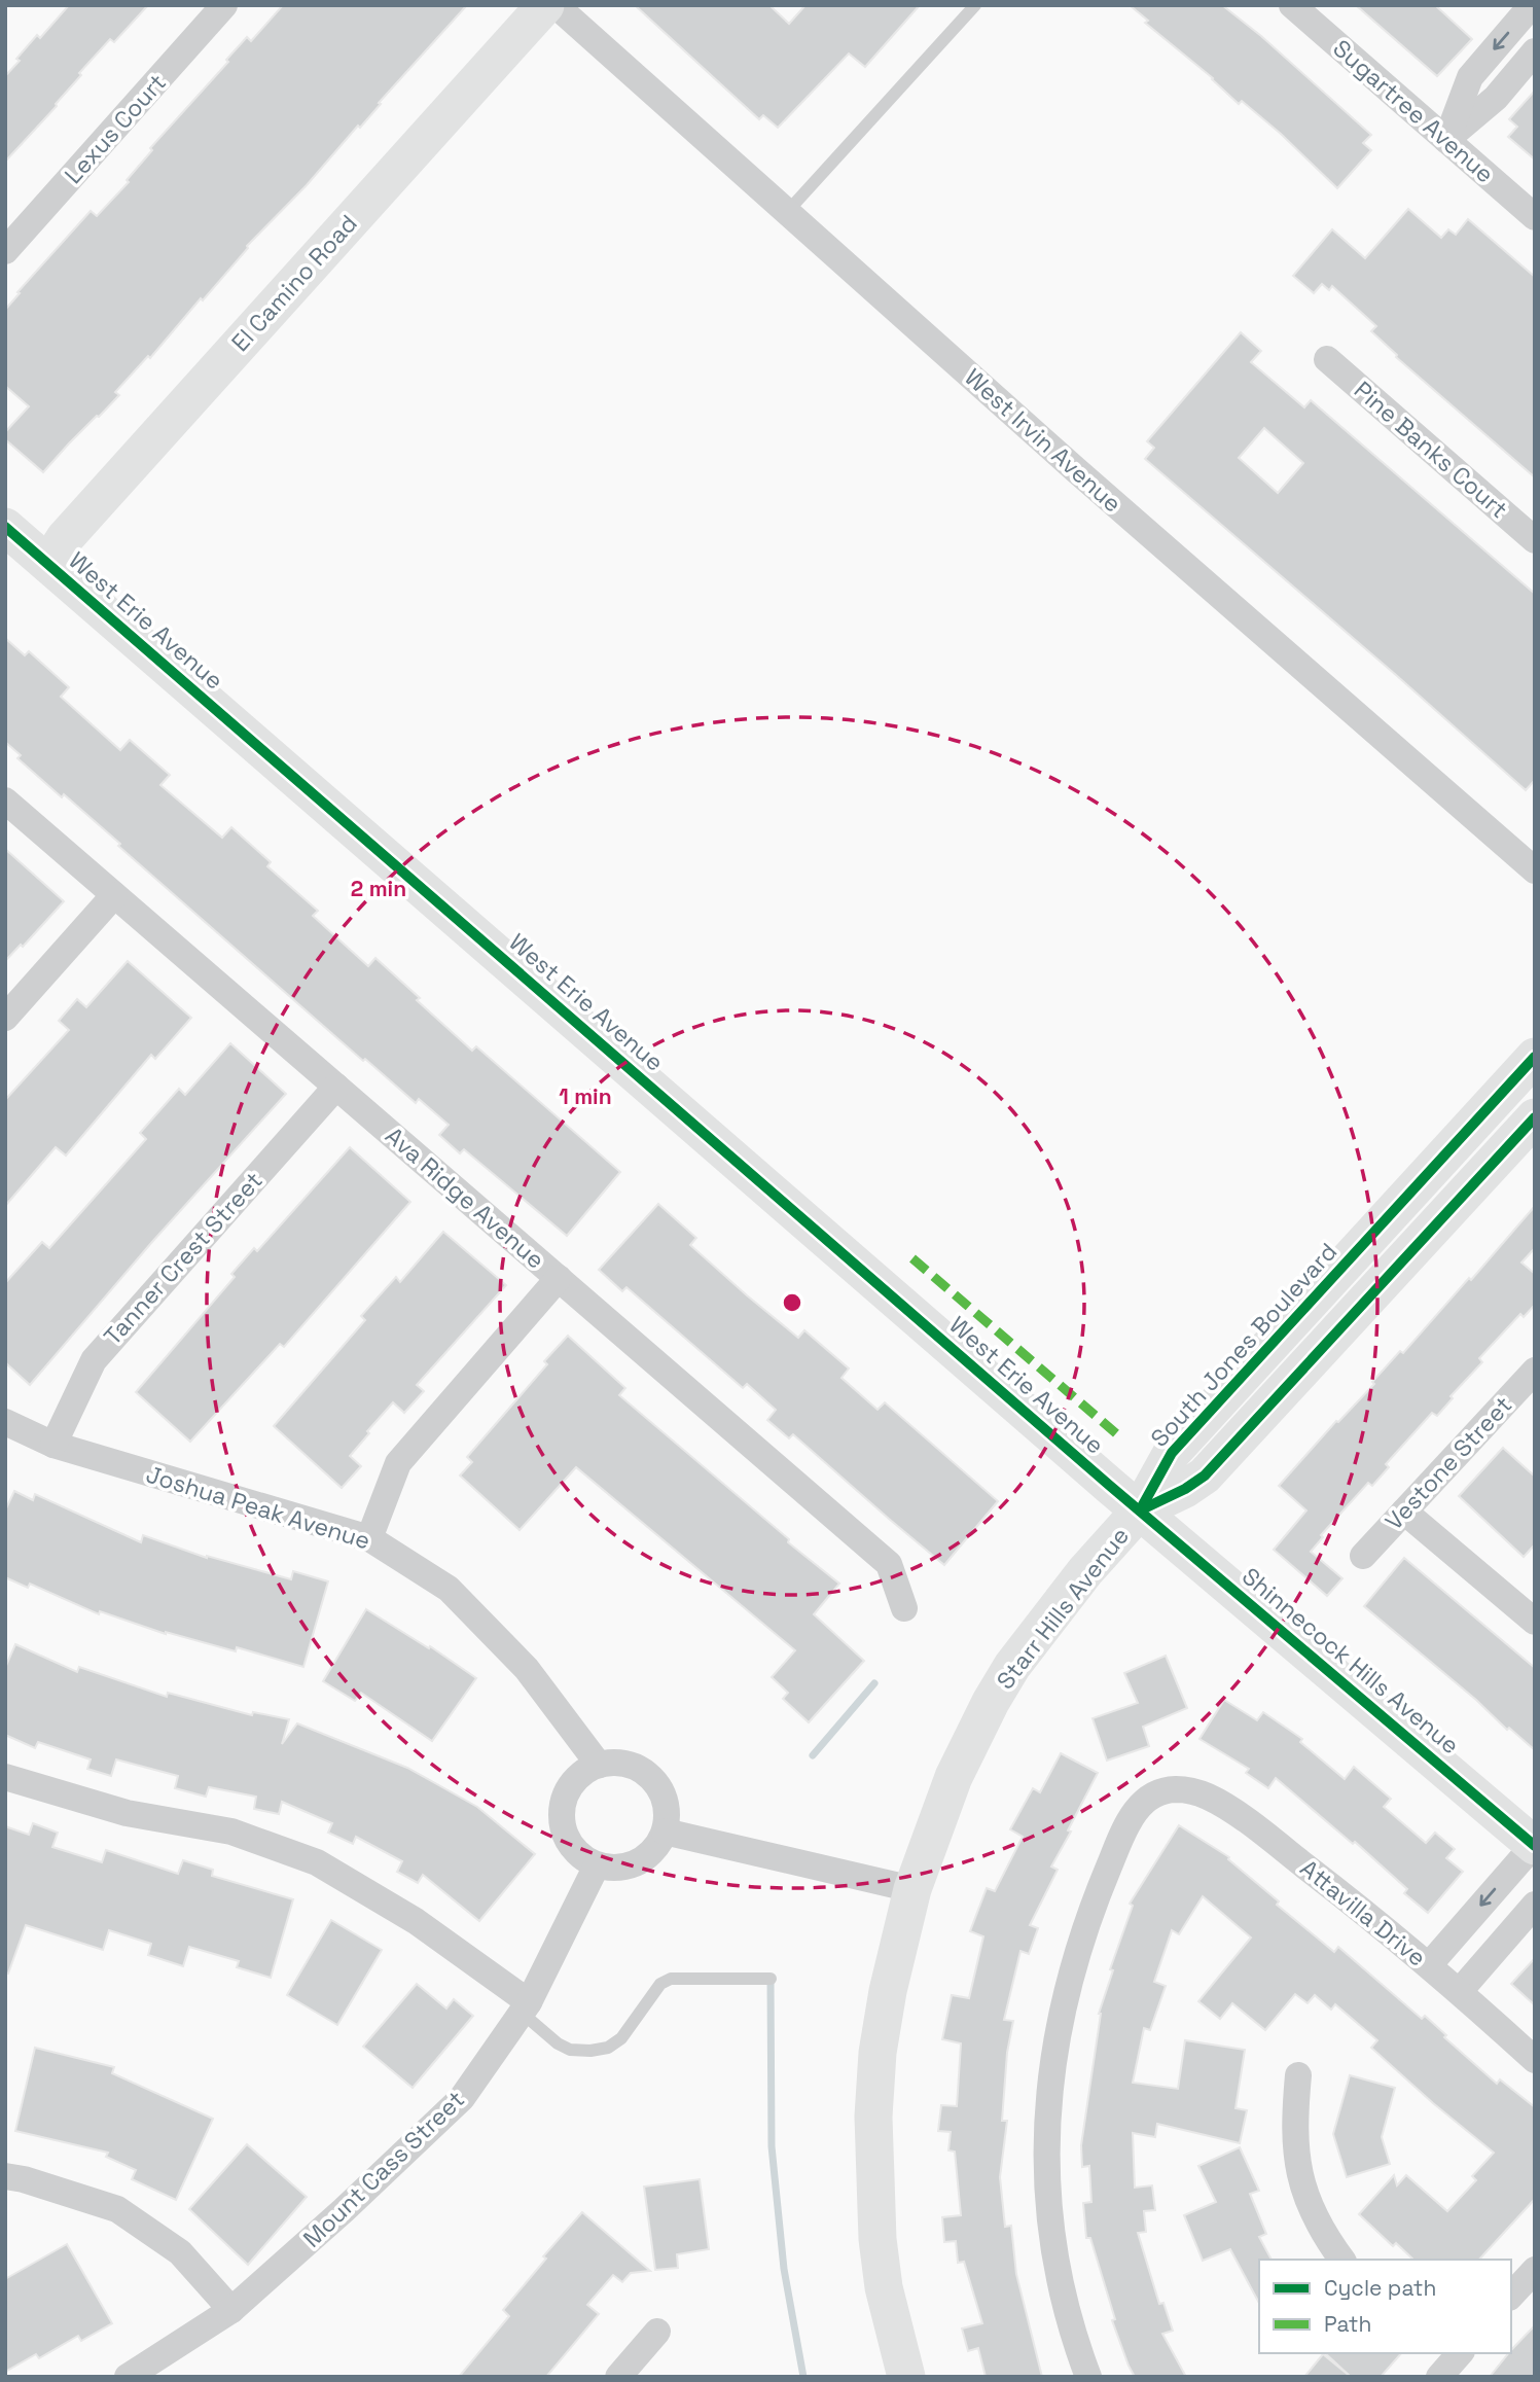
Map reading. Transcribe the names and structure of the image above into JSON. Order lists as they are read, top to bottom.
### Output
{
  "streets": {
    "street": [
      "Sugartree Avenue",
      "Lexus Court",
      "El Camino Road",
      "West Irvin Avenue",
      "Pine Banks Court",
      "West Erie Avenue",
      "Ava Ridge Avenue",
      "Tanner Crest Street",
      "South Jones Boulevard",
      "Vestone Street",
      "Joshua Peak Avenue",
      "Starr Hills Avenue",
      "Shinnecock Hills Avenue",
      "Attavilla Drive",
      "Mount Cass Street"
    ]
  },
  "crossings": [
    ["El Camino Road", "West Erie Avenue"],
    ["West Erie Avenue", "South Jones Boulevard"],
    ["West Erie Avenue", "Starr Hills Avenue"],
    ["West Erie Avenue", "Shinnecock Hills Avenue"],
    ["Ava Ridge Avenue", "Tanner Crest Street"],
    ["Tanner Crest Street", "Joshua Peak Avenue"],
    ["South Jones Boulevard", "Starr Hills Avenue"],
    ["South Jones Boulevard", "Shinnecock Hills Avenue"],
    ["Joshua Peak Avenue", "Mount Cass Street"],
    ["Starr Hills Avenue", "Shinnecock Hills Avenue"]
  ],
  "legend": ["Cycle path", "Path"],
  "rings": ["2 min", "1 min"]
}
